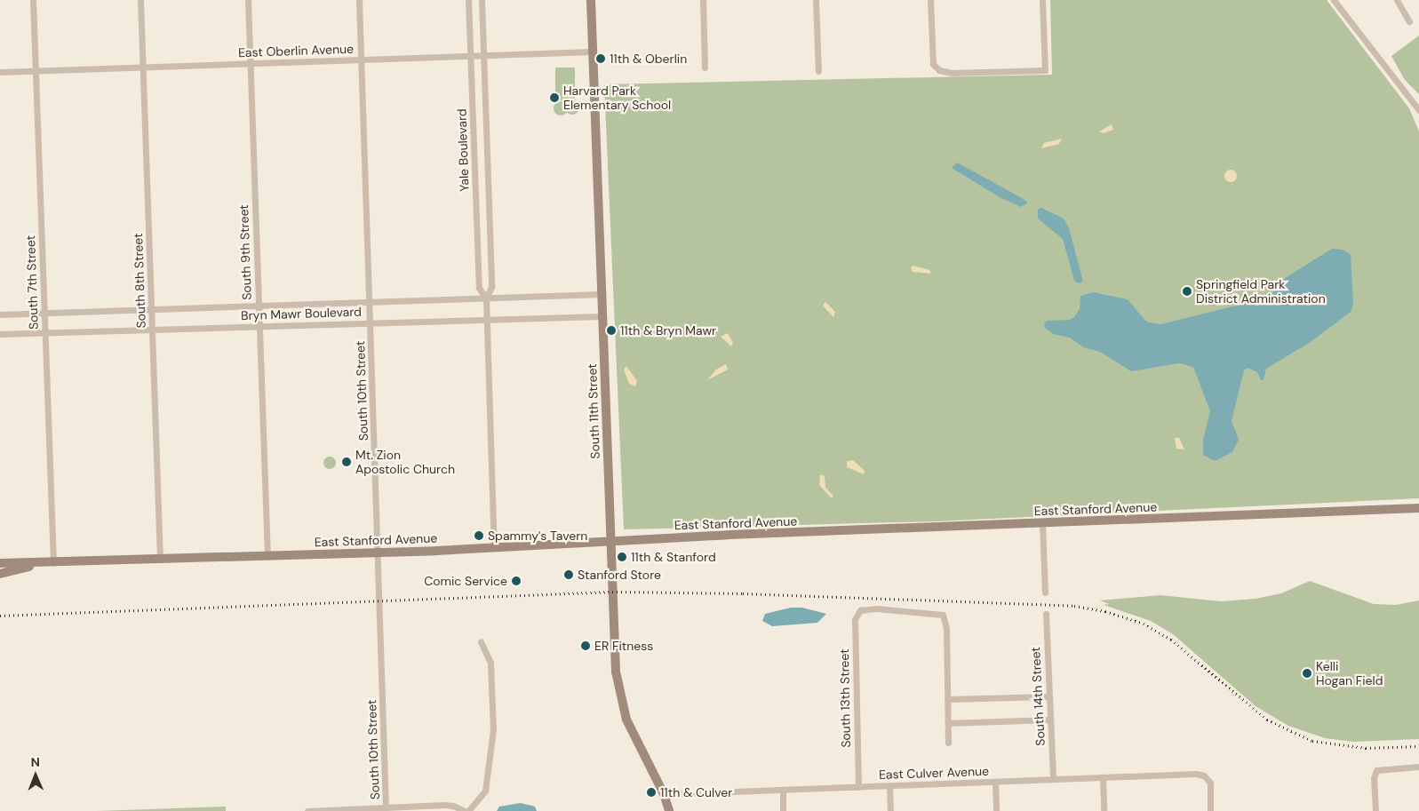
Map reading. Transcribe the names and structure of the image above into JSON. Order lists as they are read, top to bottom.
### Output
{
  "streets": {
    "main road": ["South 11th Street", "East Stanford Avenue"],
    "street": [
      "East Oberlin Avenue",
      "Yale Boulevard",
      "South 9th Street",
      "South 8th Street",
      "South 7th Street",
      "Bryn Mawr Boulevard",
      "South 10th Street",
      "South 14th Street",
      "South 13th Street",
      "East Culver Avenue"
    ]
  },
  "crossings": [
    ["East Oberlin Avenue", "Yale Boulevard"],
    ["East Oberlin Avenue", "South 9th Street"],
    ["East Oberlin Avenue", "South 8th Street"],
    ["East Oberlin Avenue", "South 7th Street"],
    ["East Oberlin Avenue", "South 10th Street"],
    ["East Oberlin Avenue", "South 11th Street"],
    ["Yale Boulevard", "Bryn Mawr Boulevard"],
    ["Yale Boulevard", "East Stanford Avenue"],
    ["South 9th Street", "Bryn Mawr Boulevard"],
    ["South 9th Street", "East Stanford Avenue"],
    ["South 8th Street", "Bryn Mawr Boulevard"],
    ["South 8th Street", "East Stanford Avenue"],
    ["South 7th Street", "Bryn Mawr Boulevard"],
    ["South 7th Street", "East Stanford Avenue"],
    ["Bryn Mawr Boulevard", "South 10th Street"],
    ["Bryn Mawr Boulevard", "South 11th Street"],
    ["South 10th Street", "East Stanford Avenue"],
    ["South 11th Street", "East Stanford Avenue"],
    ["South 11th Street", "East Culver Avenue"],
    ["South 14th Street", "East Culver Avenue"],
    ["South 13th Street", "East Culver Avenue"]
  ],
  "places": [
    "11th & Oberlin",
    "Harvard Park Elementary School",
    "Springfield Park District Administration",
    "11th & Bryn Mawr",
    "Mt. Zion Apostolic Church",
    "Spammy's Tavern",
    "11th & Stanford",
    "Stanford Store",
    "Comic Service",
    "ER Fitness",
    "Kelli Hogan Field",
    "11th & Culver"
  ],
  "north": "top"
}
